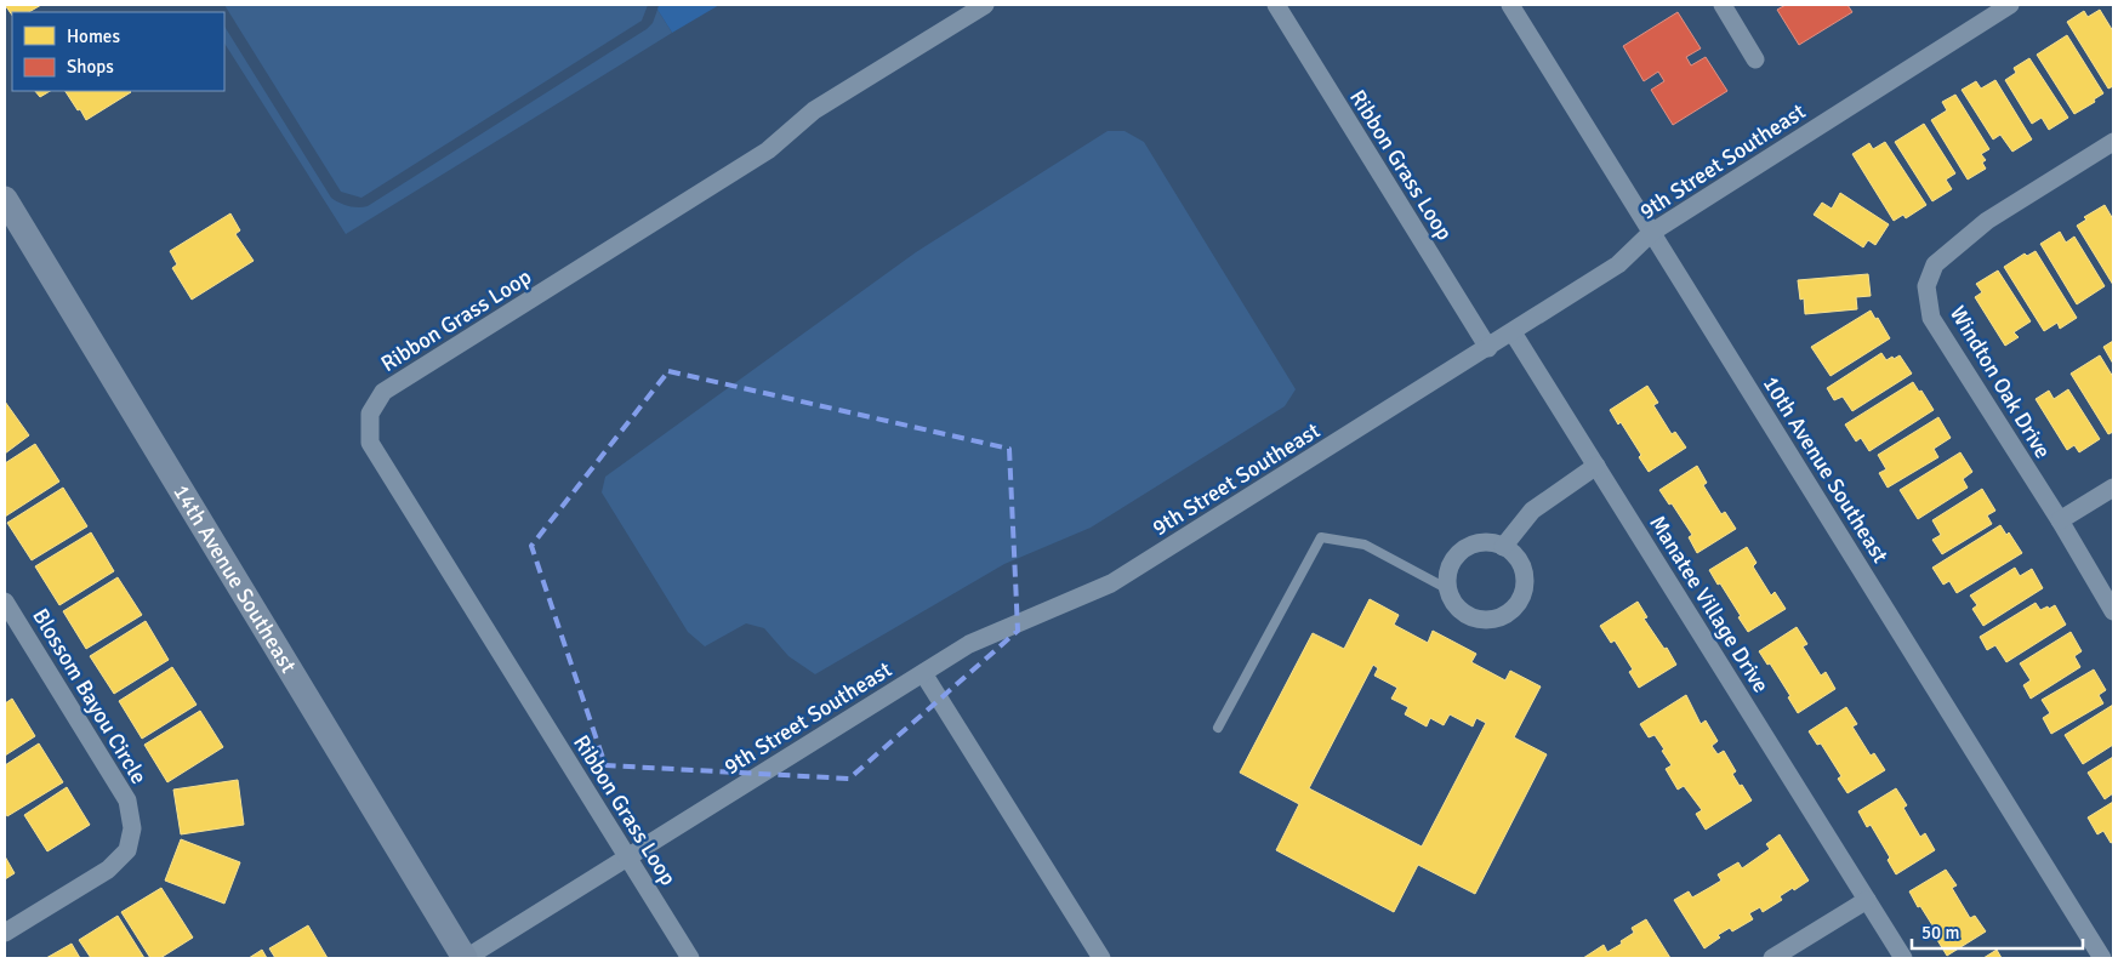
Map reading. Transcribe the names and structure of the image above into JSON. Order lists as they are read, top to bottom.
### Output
{
  "streets": {
    "street": [
      "9th Street Southeast",
      "Ribbon Grass Loop",
      "Windton Oak Drive",
      "10th Avenue Southeast",
      "14th Avenue Southeast",
      "Manatee Village Drive",
      "Blossom Bayou Circle"
    ]
  },
  "crossings": [
    ["9th Street Southeast", "Ribbon Grass Loop"],
    ["9th Street Southeast", "10th Avenue Southeast"],
    ["9th Street Southeast", "14th Avenue Southeast"],
    ["9th Street Southeast", "Manatee Village Drive"]
  ],
  "legend": ["Homes", "Shops"],
  "scale_bar": "50 m"
}
